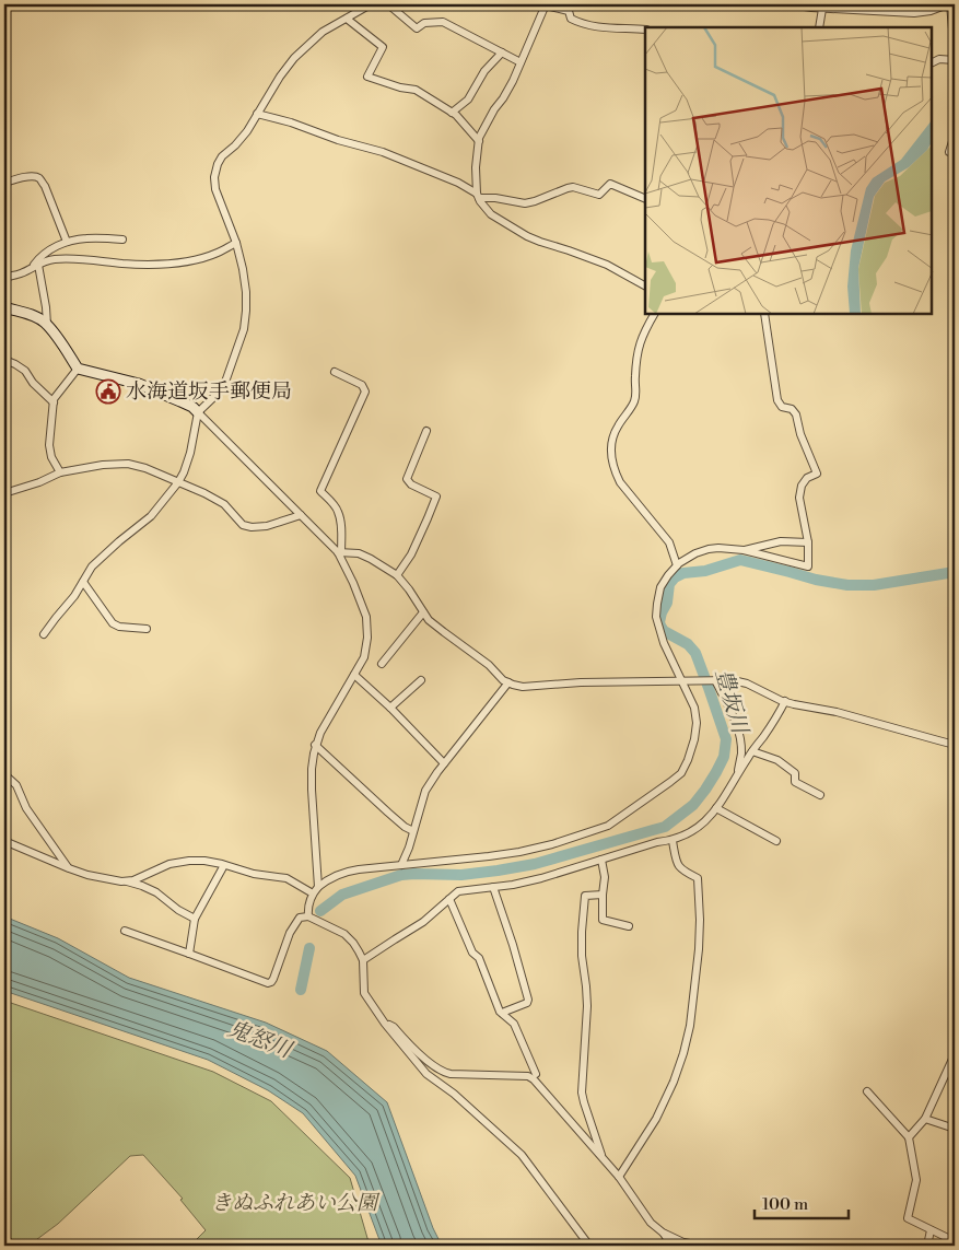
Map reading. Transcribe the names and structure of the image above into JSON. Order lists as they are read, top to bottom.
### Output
{
  "water": ["豊坂川", "鬼怒川"],
  "parks": ["きぬふれあい公園"],
  "places": {
    "public building": ["水海道坂手郵便局"]
  },
  "scale_bar": "100 m"
}
